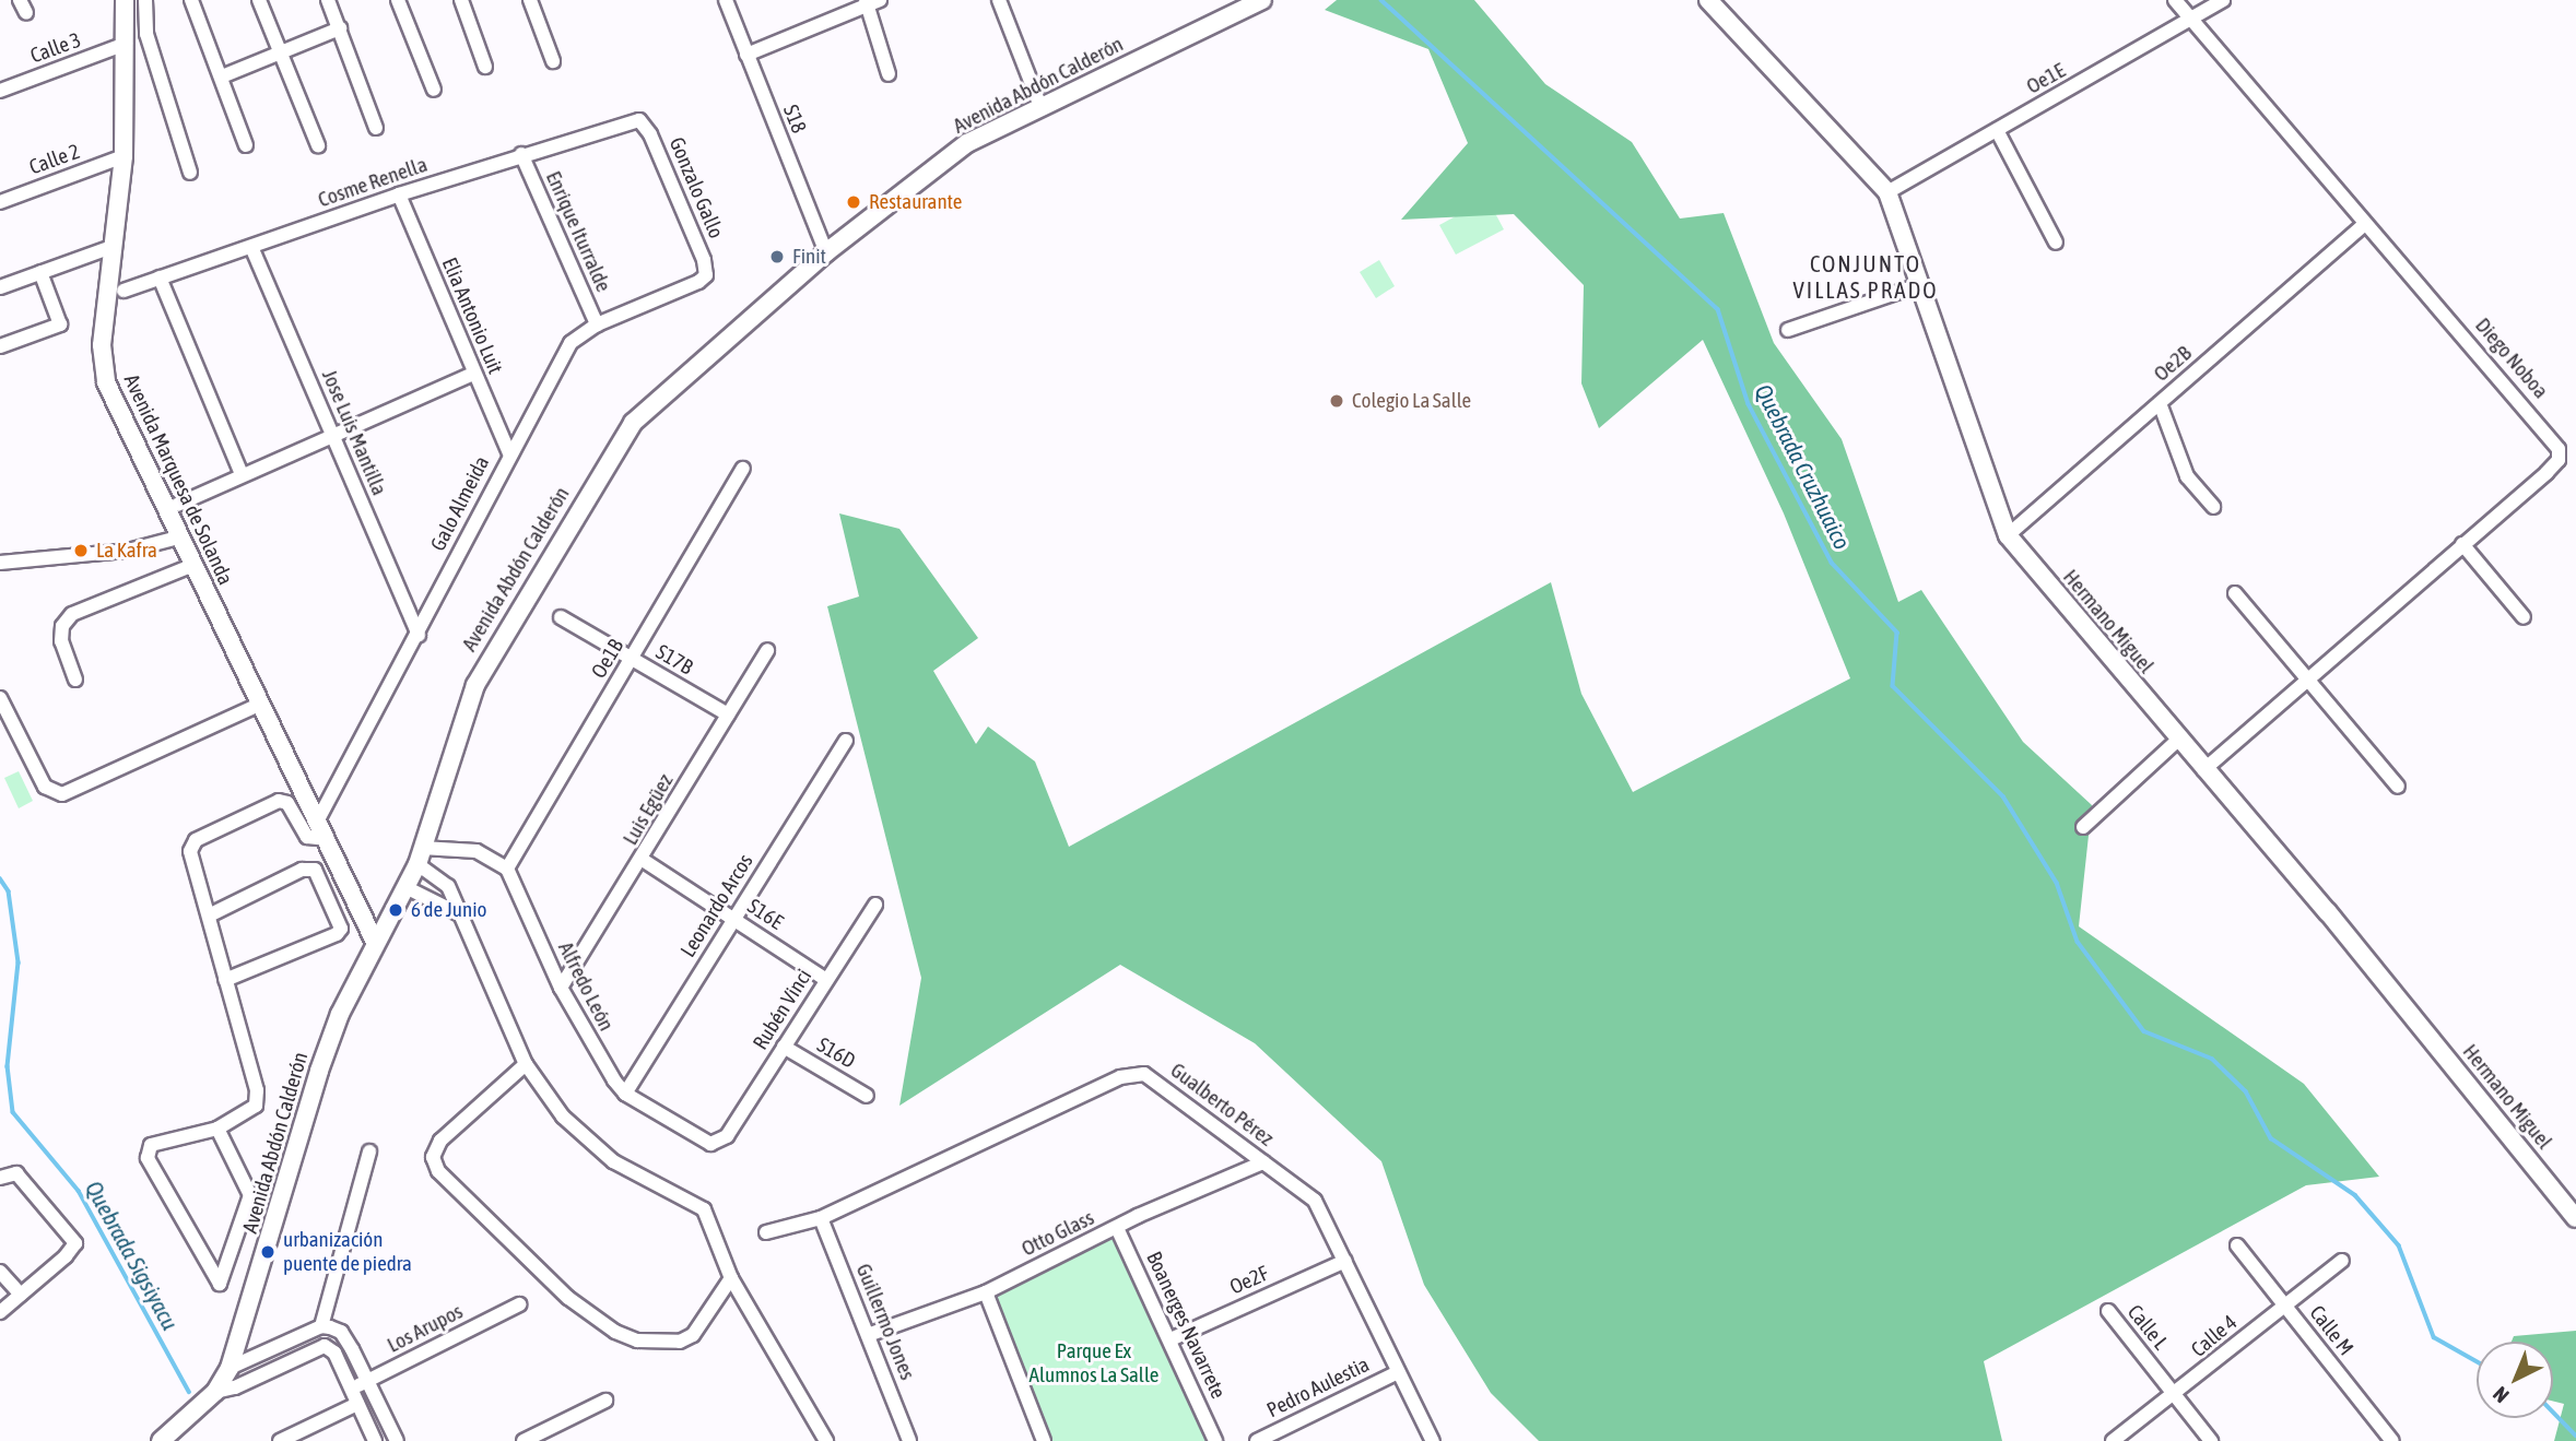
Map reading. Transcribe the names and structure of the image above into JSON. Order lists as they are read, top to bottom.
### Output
{
  "streets": {
    "street": [
      "Calle 3",
      "Oe1E",
      "Avenida Abdón Calderón",
      "S18",
      "Calle 2",
      "Cosme Renella",
      "Gonzalo Gallo",
      "Enrique Iturralde",
      "Elia Antonio Luit",
      "Diego Noboa",
      "Oe2B",
      "Jose Luis Mantilla",
      "Avenida Marquesa de Solanda",
      "Galo Almeida",
      "Hermano Miguel",
      "Oe1B",
      "S17B",
      "Luis Egüez",
      "Leonardo Arcos",
      "S16E",
      "Alfredo León",
      "Rubén Vinci",
      "S16D",
      "Gualberto Pérez",
      "Otto Glass",
      "Oe2F",
      "Guillermo Jones",
      "Boanerges Navarrete",
      "Calle L",
      "Los Arupos",
      "Calle M",
      "Calle 4",
      "Pedro Aulestia"
    ]
  },
  "crossings": [
    ["Calle 3", "Avenida Marquesa de Solanda"],
    ["Oe1E", "Diego Noboa"],
    ["Oe1E", "Hermano Miguel"],
    ["Avenida Abdón Calderón", "S18"],
    ["Avenida Abdón Calderón", "Avenida Marquesa de Solanda"],
    ["Calle 2", "Avenida Marquesa de Solanda"],
    ["Cosme Renella", "Gonzalo Gallo"],
    ["Cosme Renella", "Enrique Iturralde"],
    ["Cosme Renella", "Elia Antonio Luit"],
    ["Cosme Renella", "Jose Luis Mantilla"],
    ["Gonzalo Gallo", "Galo Almeida"],
    ["Enrique Iturralde", "Galo Almeida"],
    ["Elia Antonio Luit", "Galo Almeida"],
    ["Diego Noboa", "Oe2B"],
    ["Diego Noboa", "Hermano Miguel"],
    ["Oe2B", "Hermano Miguel"],
    ["Jose Luis Mantilla", "Galo Almeida"],
    ["Avenida Marquesa de Solanda", "Galo Almeida"],
    ["Oe1B", "S17B"],
    ["Oe1B", "Alfredo León"],
    ["S17B", "Luis Egüez"],
    ["Luis Egüez", "S16E"],
    ["Luis Egüez", "Alfredo León"],
    ["Leonardo Arcos", "S16E"],
    ["Leonardo Arcos", "Alfredo León"],
    ["S16E", "Rubén Vinci"],
    ["Alfredo León", "Rubén Vinci"],
    ["Rubén Vinci", "S16D"],
    ["Gualberto Pérez", "Otto Glass"],
    ["Gualberto Pérez", "Oe2F"],
    ["Gualberto Pérez", "Guillermo Jones"],
    ["Gualberto Pérez", "Pedro Aulestia"],
    ["Otto Glass", "Guillermo Jones"],
    ["Otto Glass", "Boanerges Navarrete"],
    ["Oe2F", "Boanerges Navarrete"],
    ["Calle L", "Calle 4"],
    ["Calle M", "Calle 4"]
  ],
  "districts": ["CONJUNTO VILLAS PRADO"],
  "water": ["Quebrada Cruzhuaico", "Quebrada Sigsiyacu"],
  "parks": ["Parque Ex Alumnos La Salle"],
  "places": [
    "Restaurante",
    "Finit",
    "Colegio La Salle",
    "La Kafra",
    "6 de Junio",
    "urbanización puente de piedra"
  ],
  "north": "bottom left"
}
